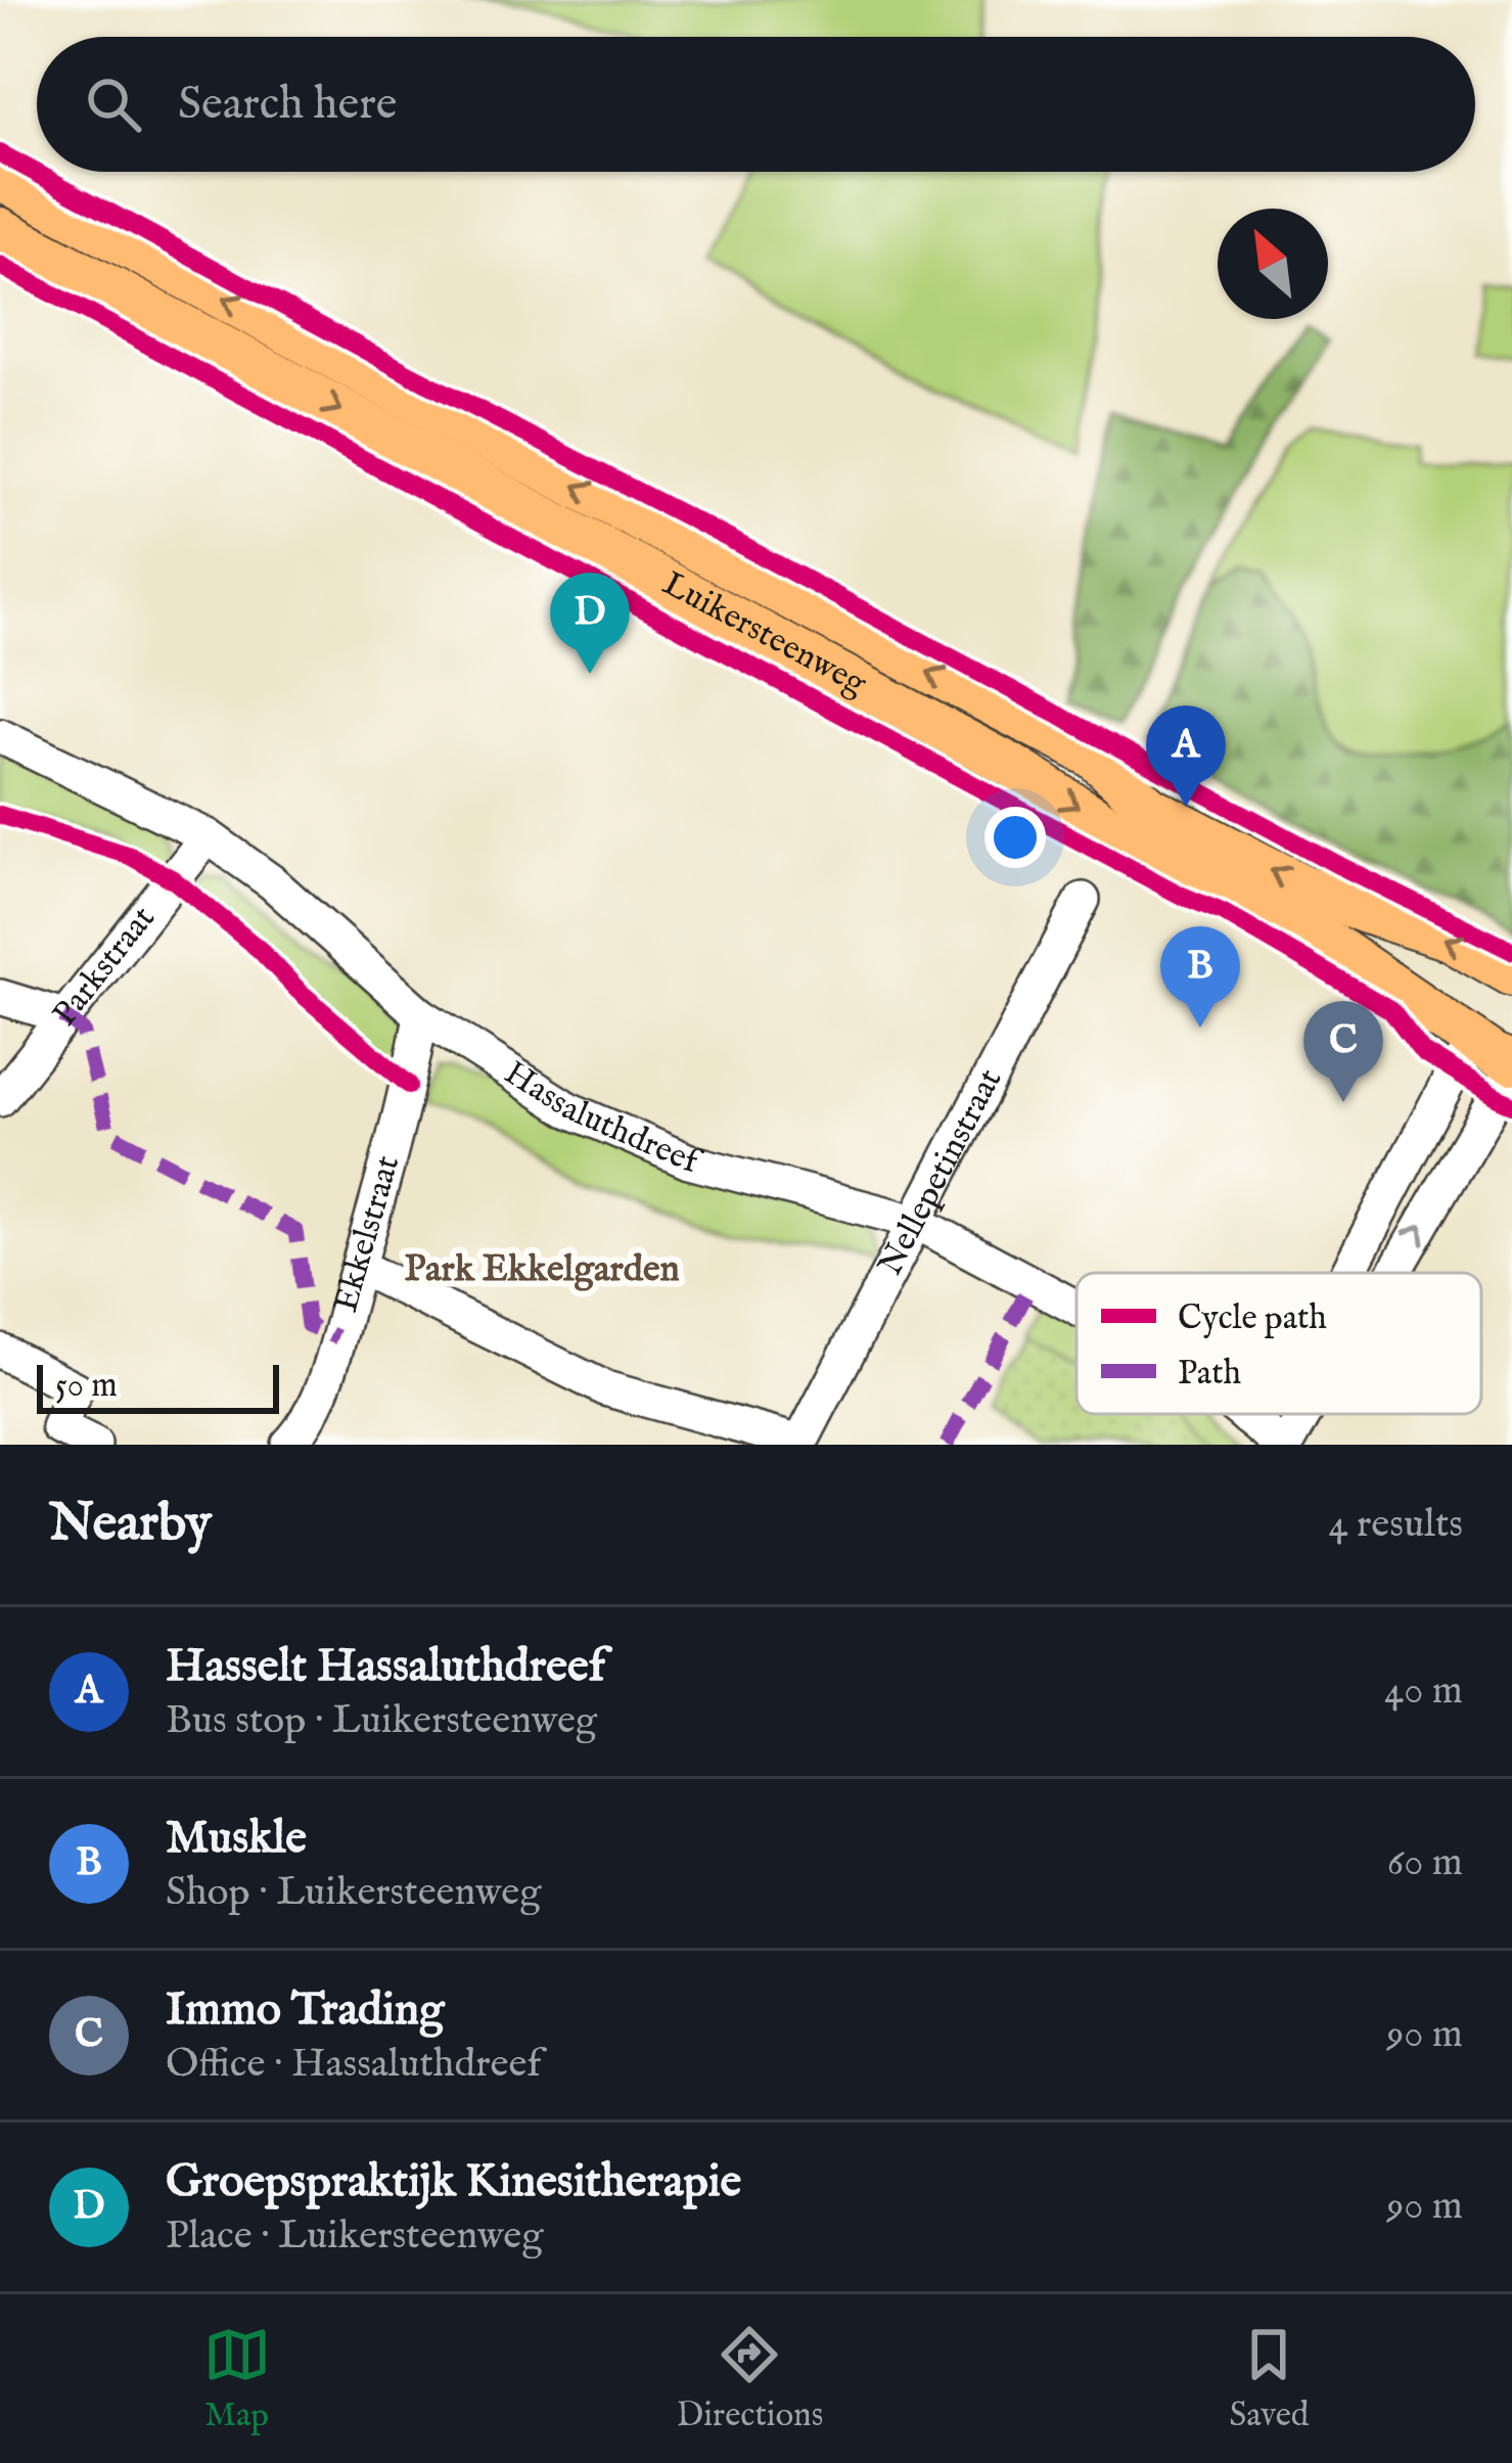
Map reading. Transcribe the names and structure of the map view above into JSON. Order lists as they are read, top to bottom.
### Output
{
  "streets": {
    "main road": ["Luikersteenweg"],
    "street": [
      "Parkstraat",
      "Hassaluthdreef",
      "Nellepetinstraat",
      "Ekkelstraat"
    ]
  },
  "crossings": [
    ["Luikersteenweg", "Hassaluthdreef"],
    ["Parkstraat", "Hassaluthdreef"],
    ["Hassaluthdreef", "Nellepetinstraat"],
    ["Hassaluthdreef", "Ekkelstraat"]
  ],
  "districts": ["Park Ekkelgarden"],
  "legend": ["Cycle path", "Path"],
  "scale_bar": "50 m",
  "north": "top left",
  "page": {
    "search": "Search here",
    "pins": [
      "D",
      "A",
      "B",
      "C"
    ],
    "scale": "50 m",
    "heading": ["Nearby", "4 results"],
    "list": [
      {
        "mark": "A",
        "name": "Hasselt Hassaluthdreef",
        "note": "Bus stop · Luikersteenweg",
        "value": "40 m"
      },
      {
        "mark": "B",
        "name": "Muskle",
        "note": "Shop · Luikersteenweg",
        "value": "60 m"
      },
      {
        "mark": "C",
        "name": "Immo Trading",
        "note": "Office · Hassaluthdreef",
        "value": "90 m"
      },
      {
        "mark": "D",
        "name": "Groepspraktijk Kinesitherapie",
        "note": "Place · Luikersteenweg",
        "value": "90 m"
      }
    ],
    "nav": ["Map", "Directions", "Saved"]
  }
}
